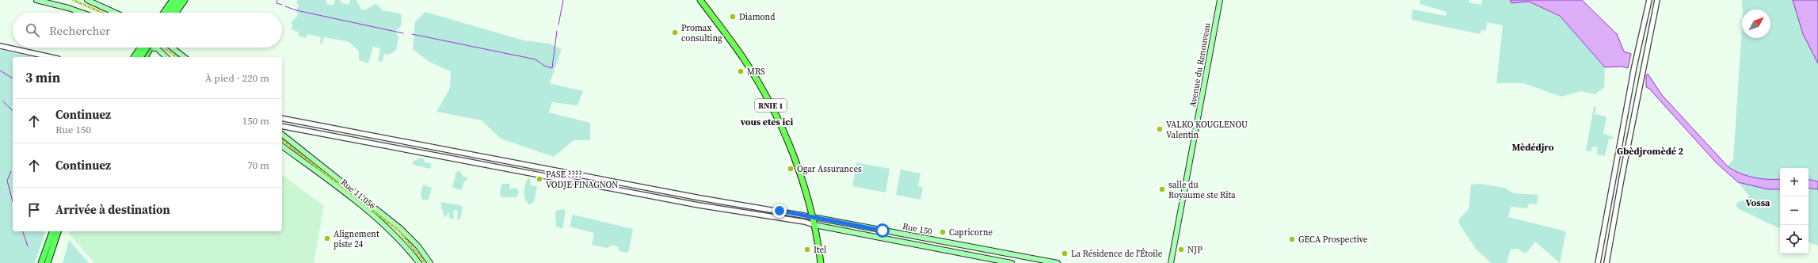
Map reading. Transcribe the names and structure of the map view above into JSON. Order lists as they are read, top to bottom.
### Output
{
  "streets": {
    "highway": ["RNIE 1"],
    "main road": ["Avenue du Renouveau", "Rue 11.056", "Rue 150"]
  },
  "crossings": [
    ["RNIE 1", "Rue 150"]
  ],
  "districts": [
    "vous etes ici",
    "Mèdédjro",
    "Gbèdjromèdé 2",
    "Vossa"
  ],
  "places": [
    "Diamond",
    "Promax consulting",
    "MRS",
    "VALKO KOUGLENOU Valentin",
    "Ogar Assurances",
    "PASE ???? VODJE FINAGNON",
    "salle du Royaume ste Rita",
    "Capricorne",
    "Alignement piste 24",
    "GECA Prospective",
    "Itel",
    "NJP",
    "La Résidence de l'Étoile"
  ],
  "north": "top right",
  "page": {
    "search": "Rechercher",
    "heading": ["3 min", "À pied · 220 m"],
    "list": [
      ["Continuez", "Rue 150", "150 m"],
      ["Continuez", "70 m"],
      "Arrivée à destination"
    ],
    "map_buttons": ["+", "−"]
  }
}
